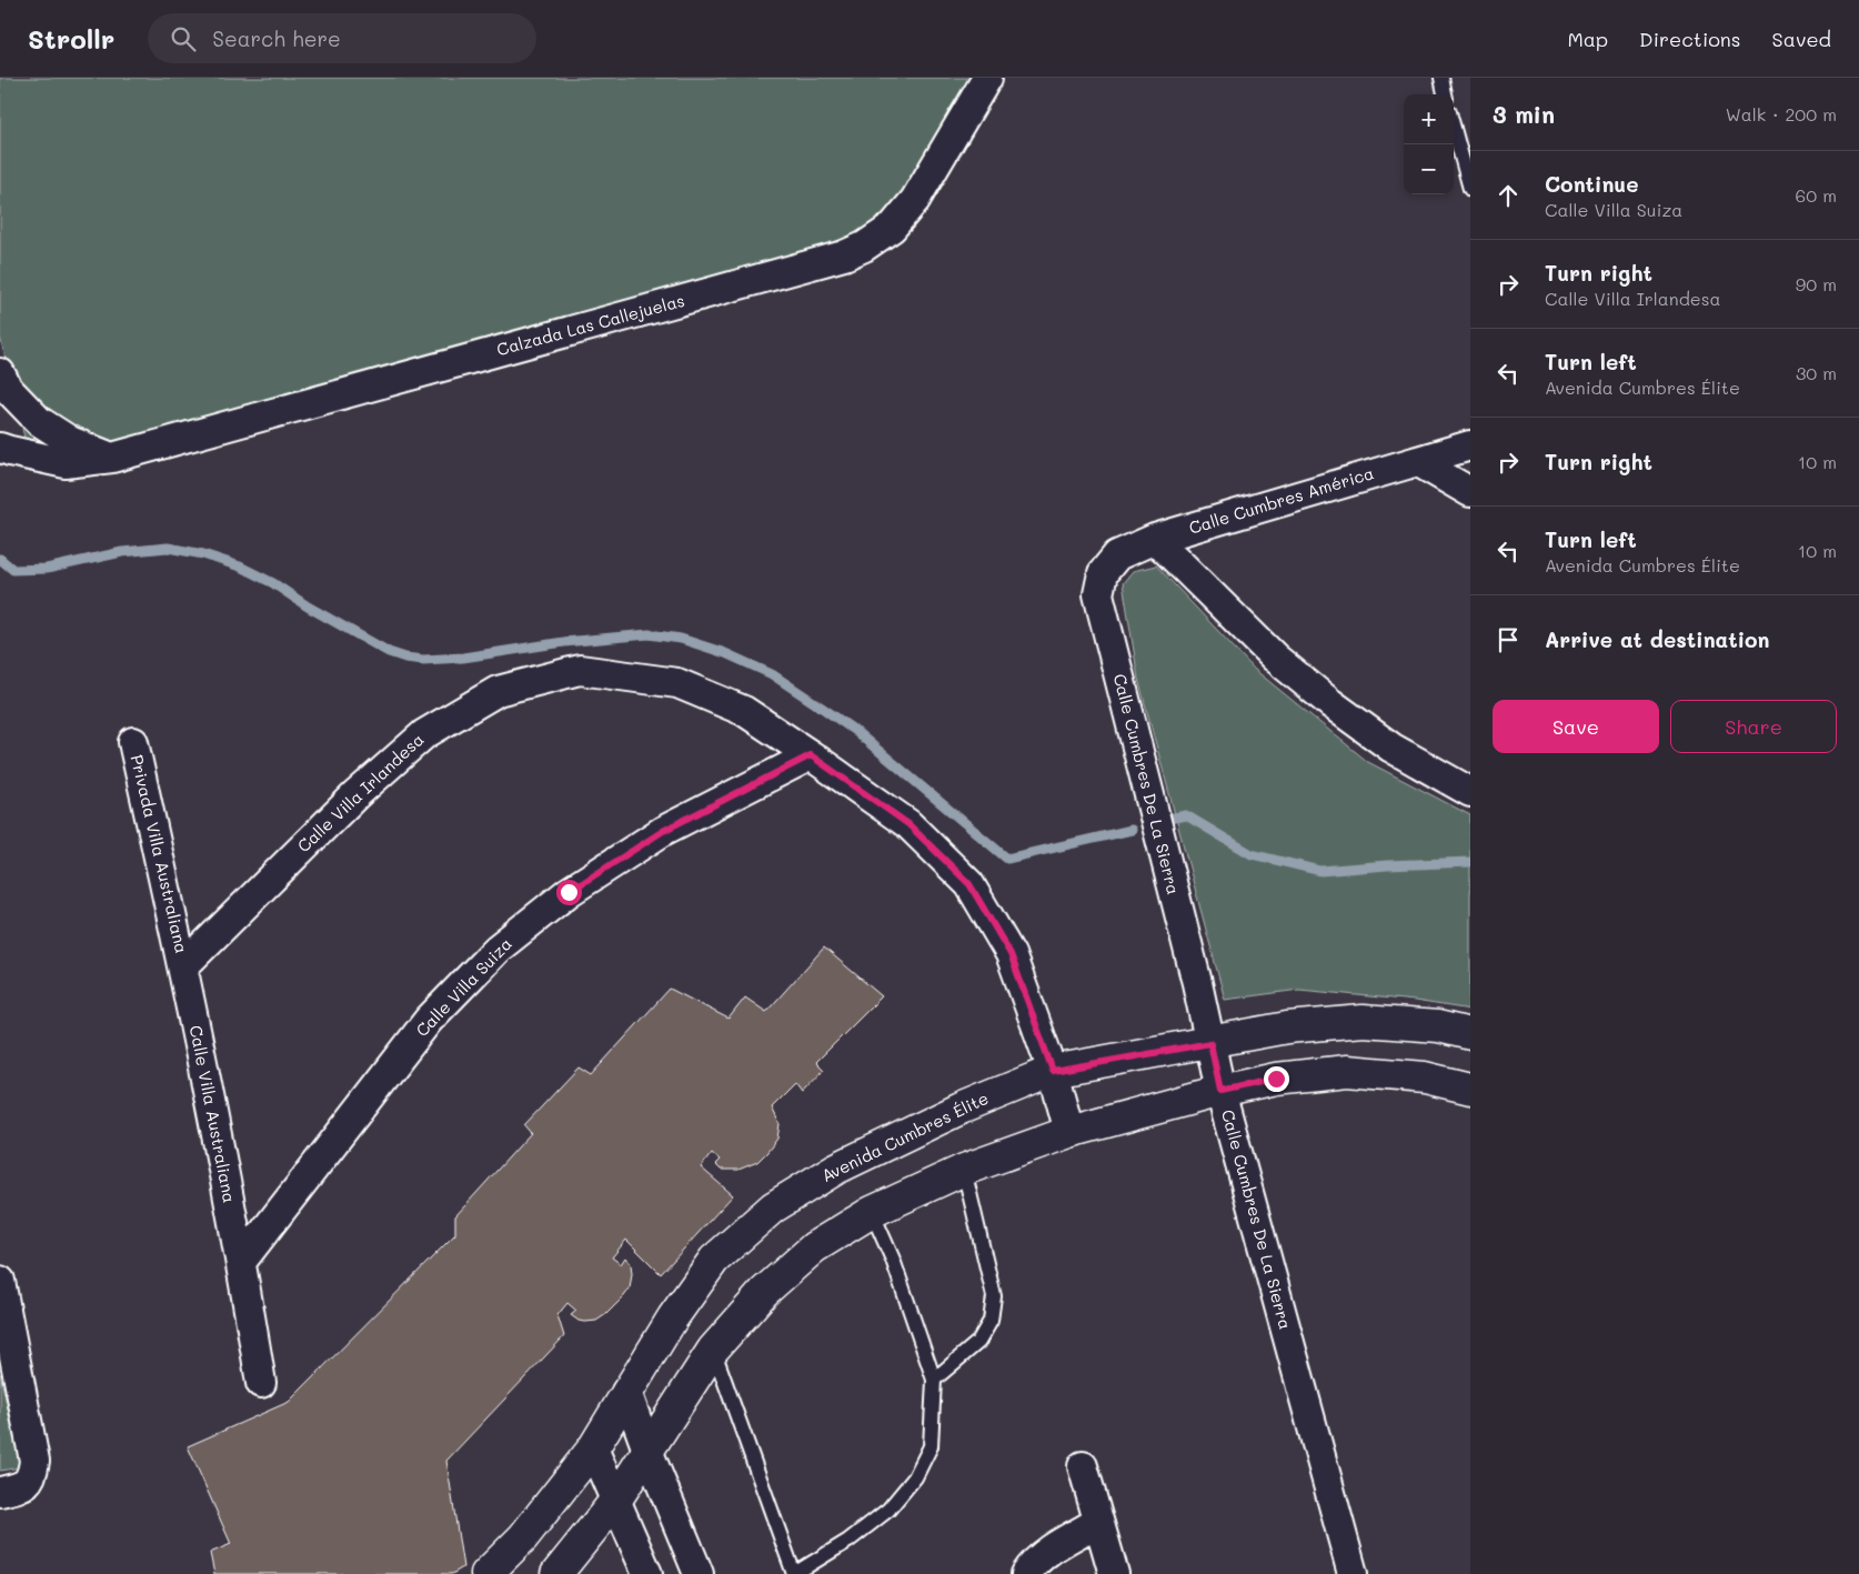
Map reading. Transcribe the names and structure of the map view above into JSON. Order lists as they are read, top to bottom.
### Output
{
  "streets": {
    "street": [
      "Calzada Las Callejuelas",
      "Calle Cumbres América",
      "Calle Cumbres De La Sierra",
      "Calle Villa Irlandesa",
      "Privada Villa Australiana",
      "Calle Villa Suiza",
      "Calle Villa Australiana",
      "Avenida Cumbres Élite"
    ]
  },
  "crossings": [
    ["Calle Cumbres América", "Calle Cumbres De La Sierra"],
    ["Calle Cumbres De La Sierra", "Avenida Cumbres Élite"],
    ["Calle Villa Irlandesa", "Privada Villa Australiana"],
    ["Calle Villa Irlandesa", "Calle Villa Suiza"],
    ["Calle Villa Irlandesa", "Calle Villa Australiana"],
    ["Calle Villa Irlandesa", "Avenida Cumbres Élite"],
    ["Privada Villa Australiana", "Calle Villa Australiana"],
    ["Calle Villa Suiza", "Calle Villa Australiana"]
  ],
  "page": {
    "header": "Strollr",
    "search": "Search here",
    "nav": ["Map", "Directions", "Saved"],
    "heading": ["3 min", "Walk · 200 m"],
    "map_buttons": ["+", "−"],
    "list": [
      ["Continue", "Calle Villa Suiza", "60 m"],
      ["Turn right", "Calle Villa Irlandesa", "90 m"],
      ["Turn left", "Avenida Cumbres Élite", "30 m"],
      ["Turn right", "10 m"],
      ["Turn left", "Avenida Cumbres Élite", "10 m"],
      "Arrive at destination"
    ],
    "buttons": ["Save", "Share"]
  }
}
